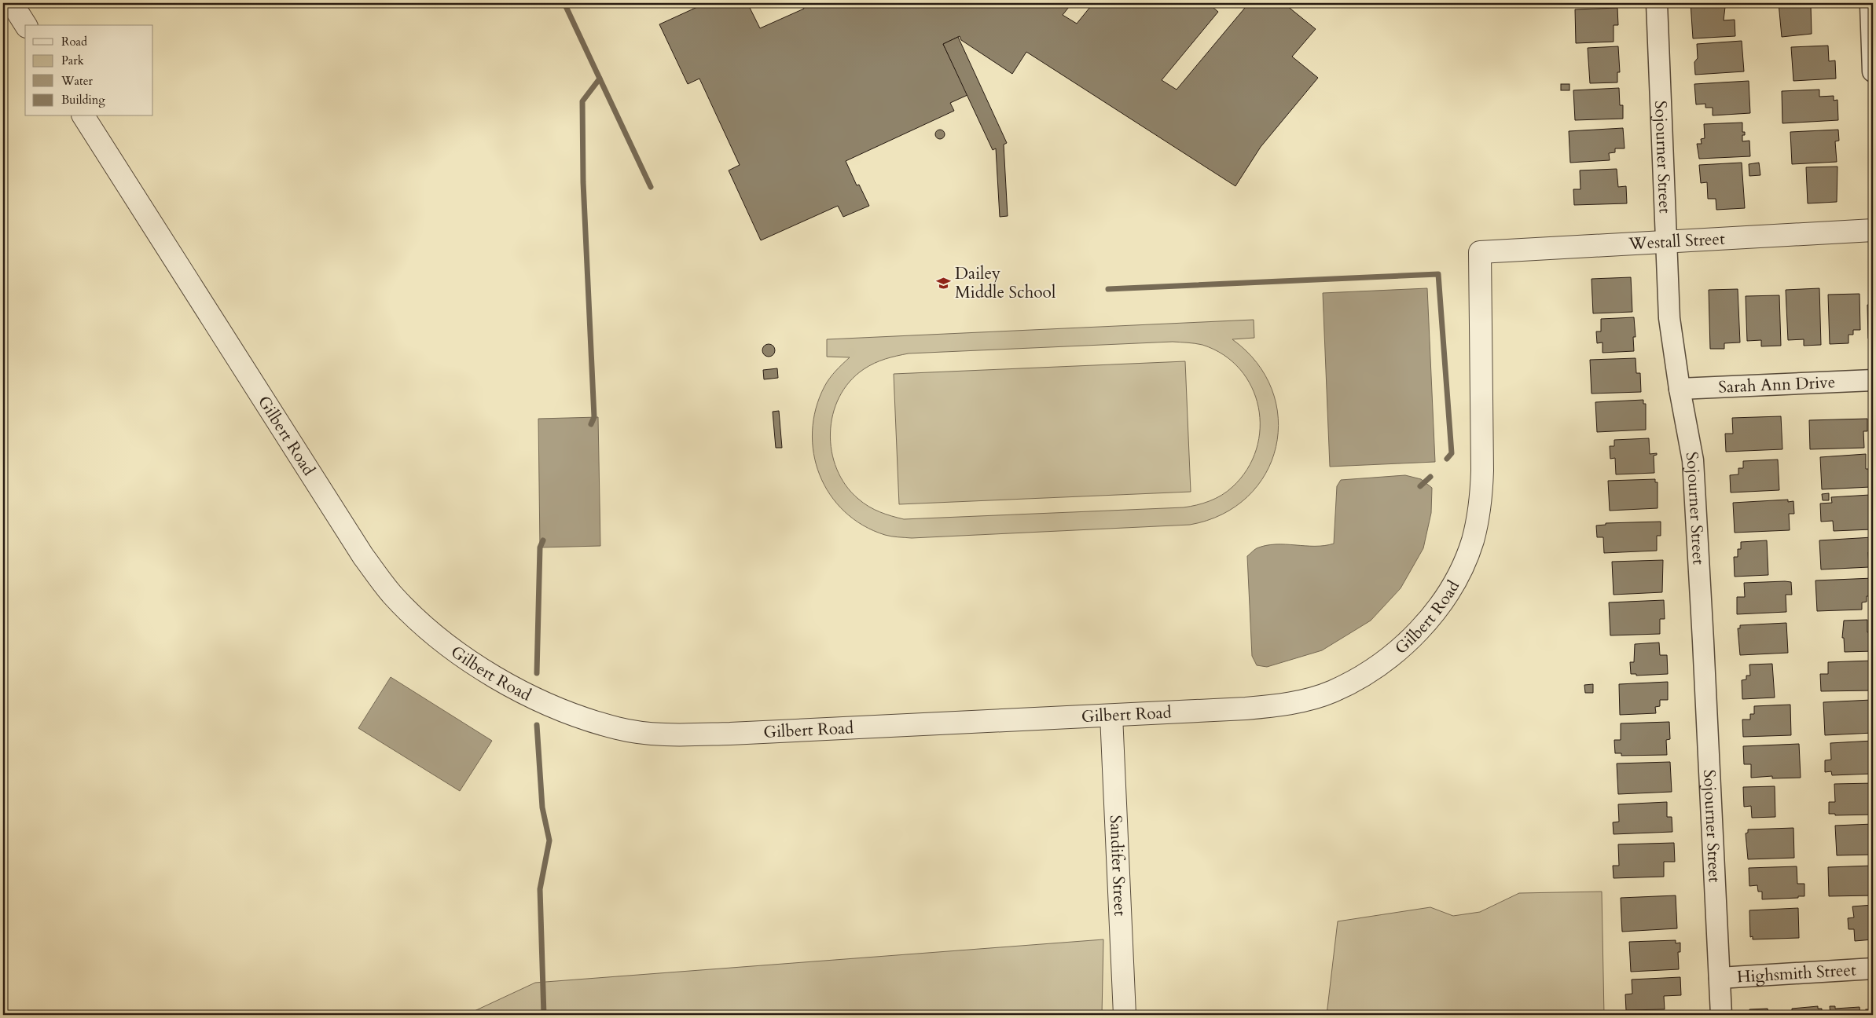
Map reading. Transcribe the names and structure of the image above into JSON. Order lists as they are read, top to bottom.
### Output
{
  "streets": {
    "street": [
      "Sojourner Street",
      "Westall Street",
      "Sarah Ann Drive",
      "Gilbert Road",
      "Sandifer Street",
      "Highsmith Street"
    ]
  },
  "crossings": [
    ["Sojourner Street", "Westall Street"],
    ["Sojourner Street", "Sarah Ann Drive"],
    ["Sojourner Street", "Highsmith Street"],
    ["Westall Street", "Gilbert Road"],
    ["Gilbert Road", "Sandifer Street"]
  ],
  "places": {
    "school or university": ["Dailey Middle School"]
  },
  "legend": [
    "Road",
    "Park",
    "Water",
    "Building"
  ]
}
